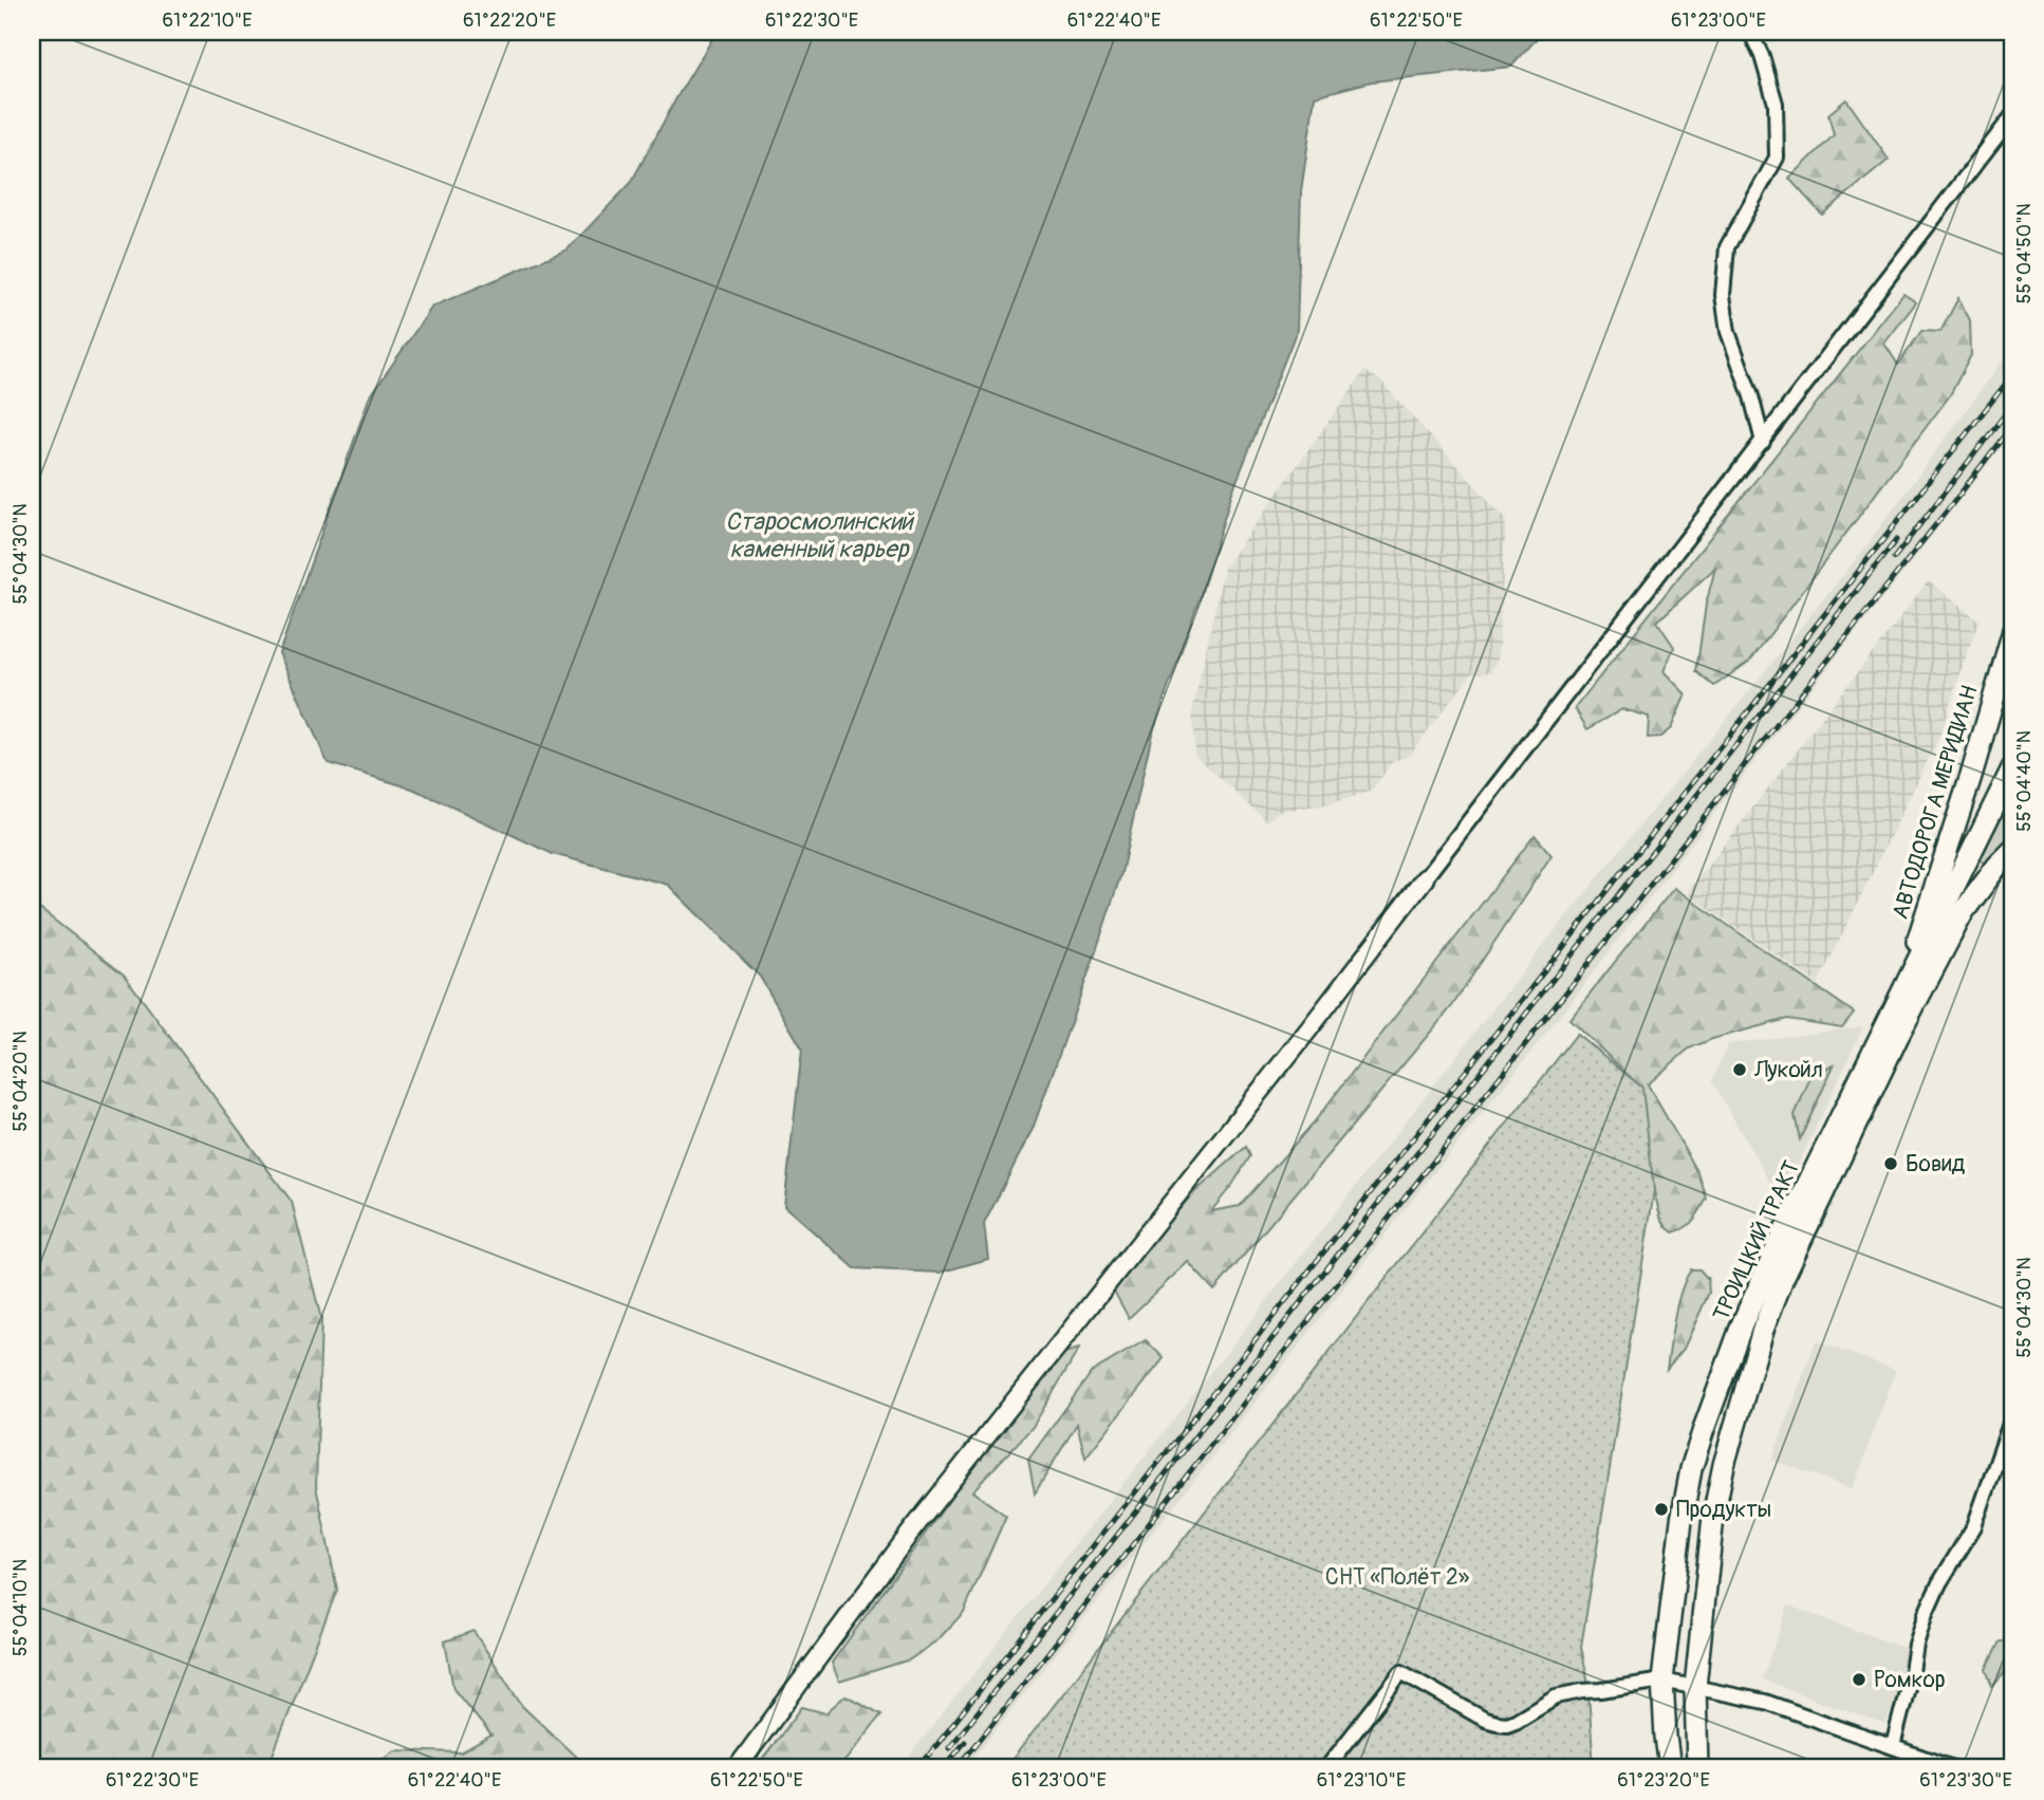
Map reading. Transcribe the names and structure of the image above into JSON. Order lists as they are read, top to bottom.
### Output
{
  "streets": {
    "main road": ["АВТОДОРОГА МЕРИДИАН", "ТРОИЦКИЙ ТРАКТ"]
  },
  "crossings": [
    ["АВТОДОРОГА МЕРИДИАН", "ТРОИЦКИЙ ТРАКТ"]
  ],
  "water": ["Старосмолинский каменный карьер"],
  "parks": ["СНТ «Полёт 2»"],
  "places": [
    "Лукойл",
    "Бовид",
    "Продукты",
    "Ромкор"
  ],
  "coordinates": [
    "61°22'10\"E",
    "61°22'20\"E",
    "61°22'30\"E",
    "61°22'40\"E",
    "61°22'50\"E",
    "61°23'00\"E",
    "55°04'50\"N",
    "55°04'30\"N",
    "55°04'40\"N",
    "55°04'20\"N",
    "55°04'10\"N",
    "61°23'10\"E",
    "61°23'20\"E",
    "61°23'30\"E"
  ]
}
